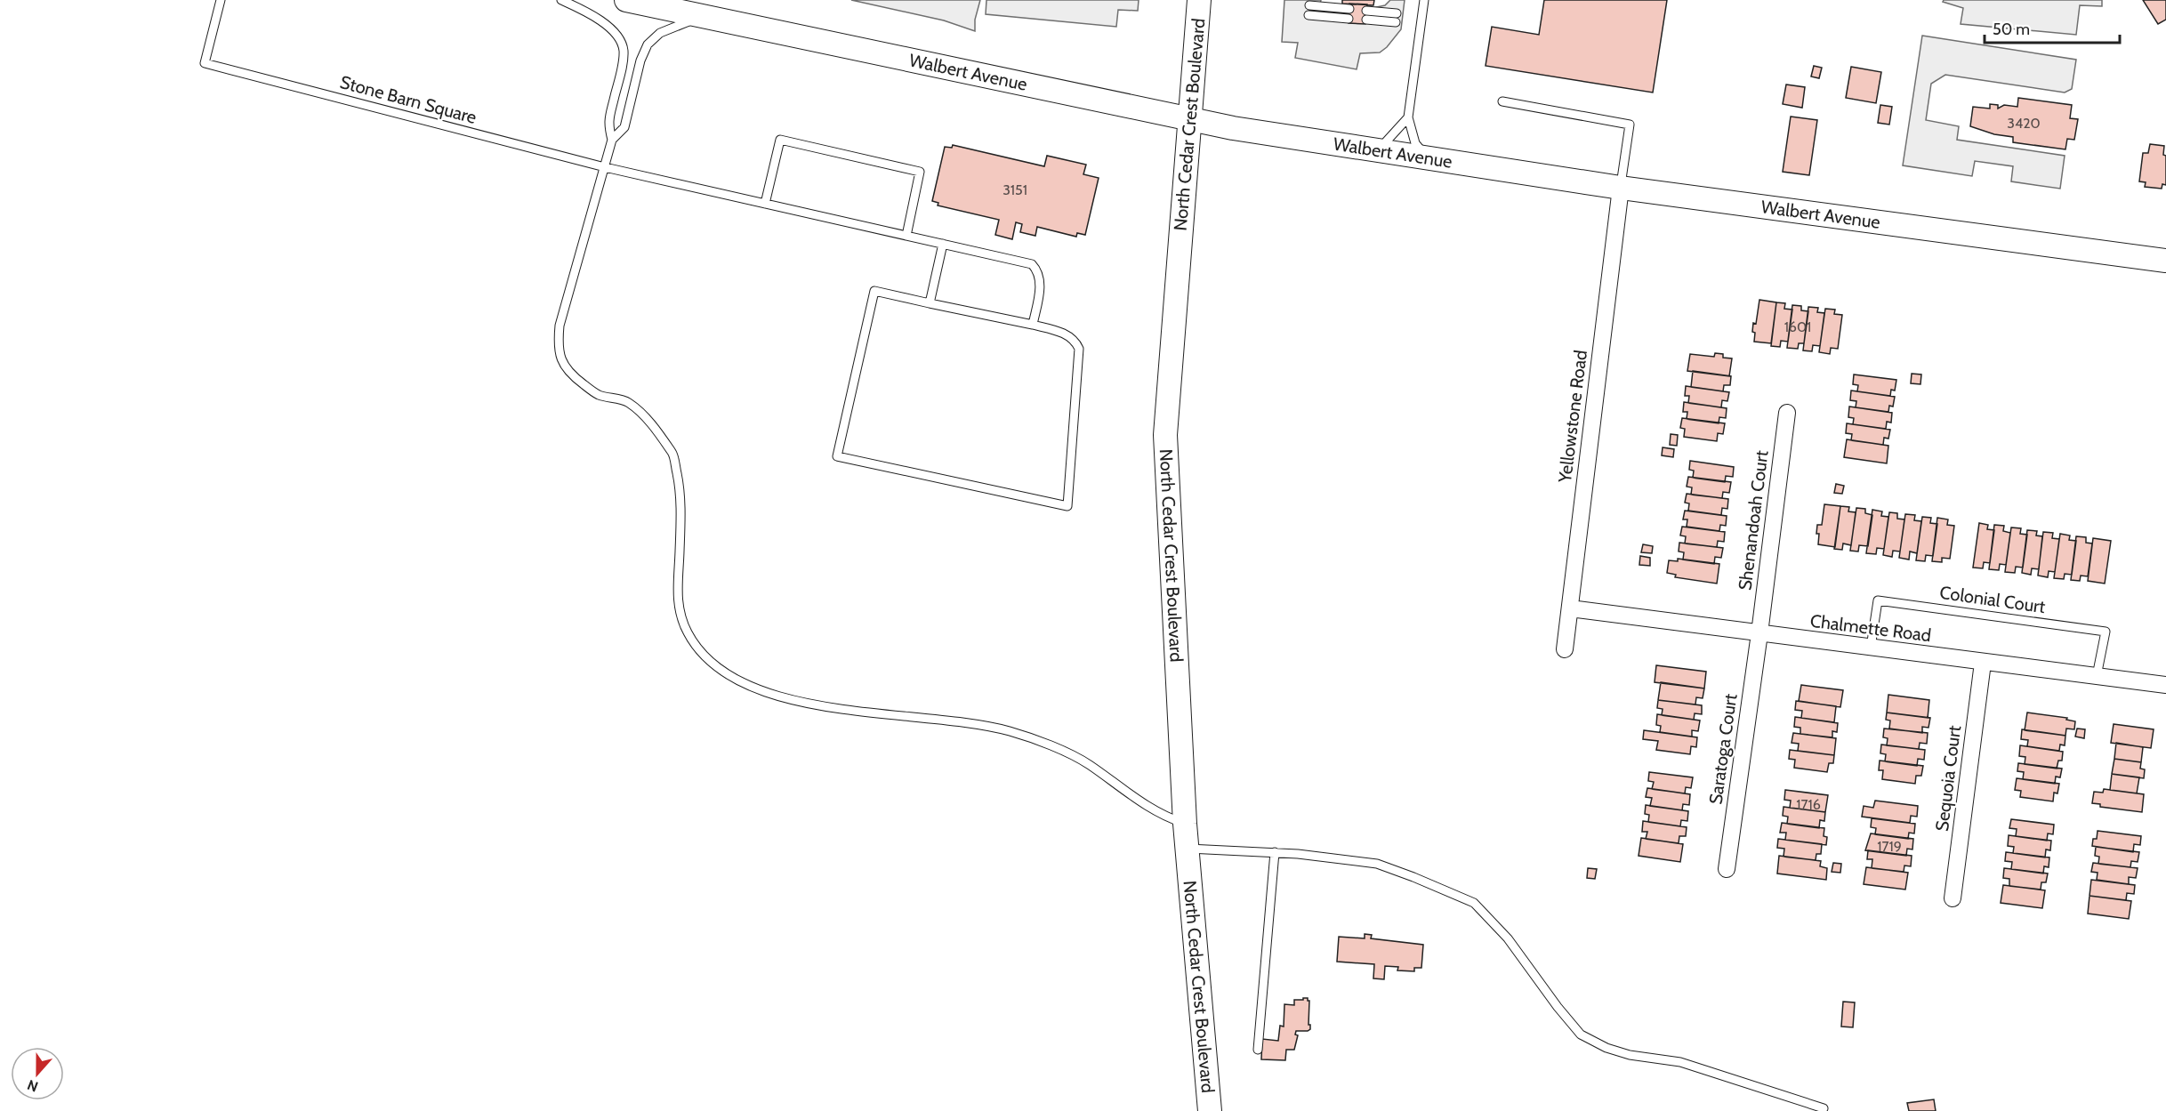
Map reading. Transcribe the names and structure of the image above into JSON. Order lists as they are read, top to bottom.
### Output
{
  "streets": {
    "main road": ["Walbert Avenue", "North Cedar Crest Boulevard"],
    "street": [
      "Yellowstone Road",
      "Shenandoah Court",
      "Chalmette Road",
      "Saratoga Court",
      "Sequoia Court"
    ],
    "lane": ["Stone Barn Square", "Colonial Court"]
  },
  "crossings": [
    ["Walbert Avenue", "North Cedar Crest Boulevard"],
    ["Walbert Avenue", "Yellowstone Road"],
    ["Yellowstone Road", "Chalmette Road"],
    ["Shenandoah Court", "Chalmette Road"],
    ["Shenandoah Court", "Saratoga Court"],
    ["Colonial Court", "Chalmette Road"],
    ["Chalmette Road", "Saratoga Court"],
    ["Chalmette Road", "Sequoia Court"]
  ],
  "house_numbers": [
    "3420",
    "3151",
    "1601",
    "1716",
    "1719"
  ],
  "scale_bar": "50 m",
  "north": "bottom"
}
